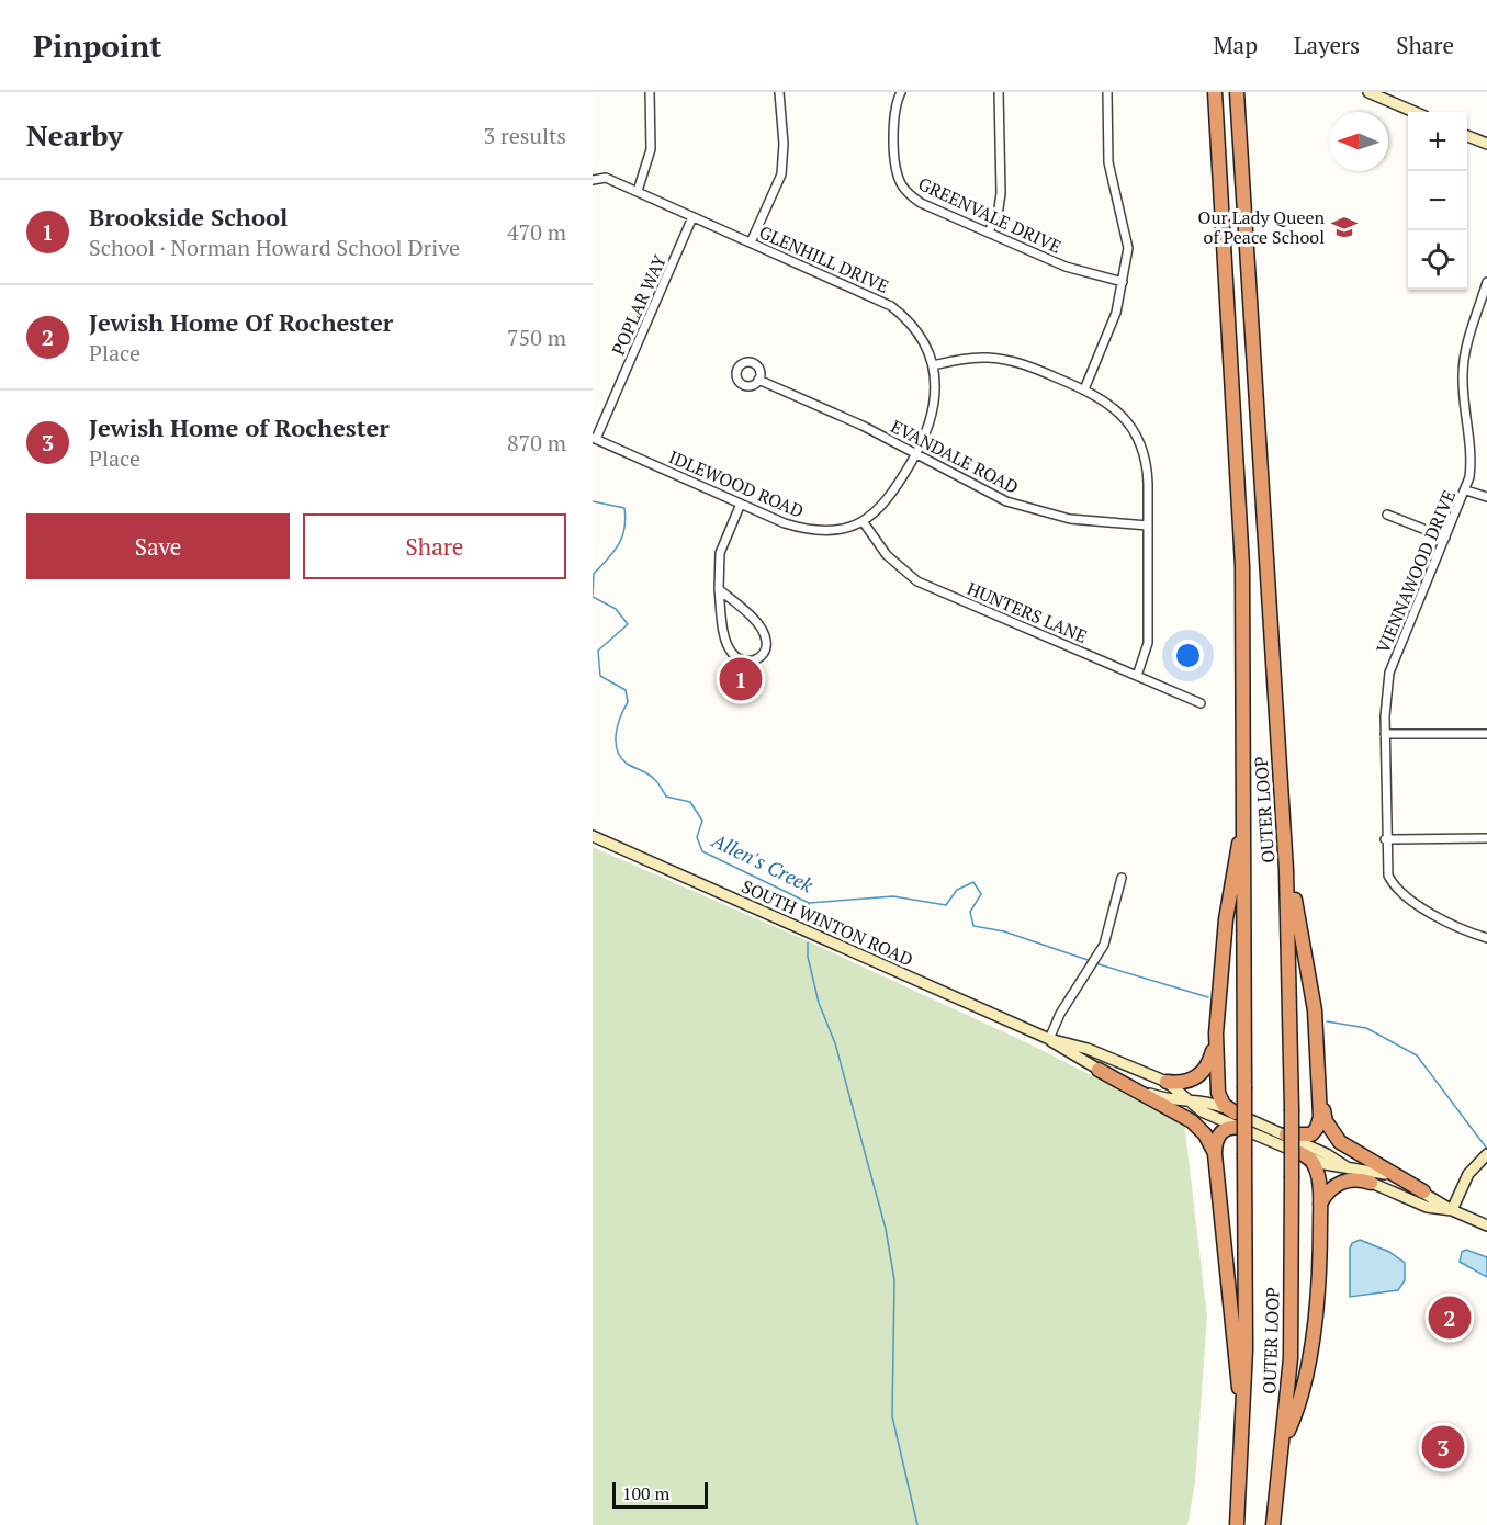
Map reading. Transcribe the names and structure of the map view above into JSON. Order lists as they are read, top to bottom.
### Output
{
  "streets": {
    "highway": ["OUTER LOOP"],
    "main road": ["SOUTH WINTON ROAD"],
    "street": [
      "GREENVALE DRIVE",
      "GLENHILL DRIVE",
      "POPLAR WAY",
      "EVANDALE ROAD",
      "IDLEWOOD ROAD",
      "VIENNAWOOD DRIVE",
      "HUNTERS LANE"
    ]
  },
  "crossings": [
    ["GLENHILL DRIVE", "POPLAR WAY"],
    ["GLENHILL DRIVE", "EVANDALE ROAD"],
    ["GLENHILL DRIVE", "IDLEWOOD ROAD"],
    ["POPLAR WAY", "IDLEWOOD ROAD"],
    ["EVANDALE ROAD", "IDLEWOOD ROAD"],
    ["IDLEWOOD ROAD", "HUNTERS LANE"]
  ],
  "water": ["Allen's Creek"],
  "places": {
    "school or university": ["Our Lady Queen of Peace School"]
  },
  "scale_bar": "100 m",
  "north": "left",
  "page": {
    "header": "Pinpoint",
    "nav": ["Map", "Layers", "Share"],
    "heading": ["Nearby", "3 results"],
    "map_buttons": ["+", "−"],
    "list": [
      {
        "mark": "1",
        "name": "Brookside School",
        "note": "School · Norman Howard School Drive",
        "value": "470 m"
      },
      {
        "mark": "2",
        "name": "Jewish Home Of Rochester",
        "note": "Place",
        "value": "750 m"
      },
      {
        "mark": "3",
        "name": "Jewish Home of Rochester",
        "note": "Place",
        "value": "870 m"
      }
    ],
    "buttons": ["Save", "Share"],
    "pins": ["1", "2", "3"],
    "scale": "100 m"
  }
}
